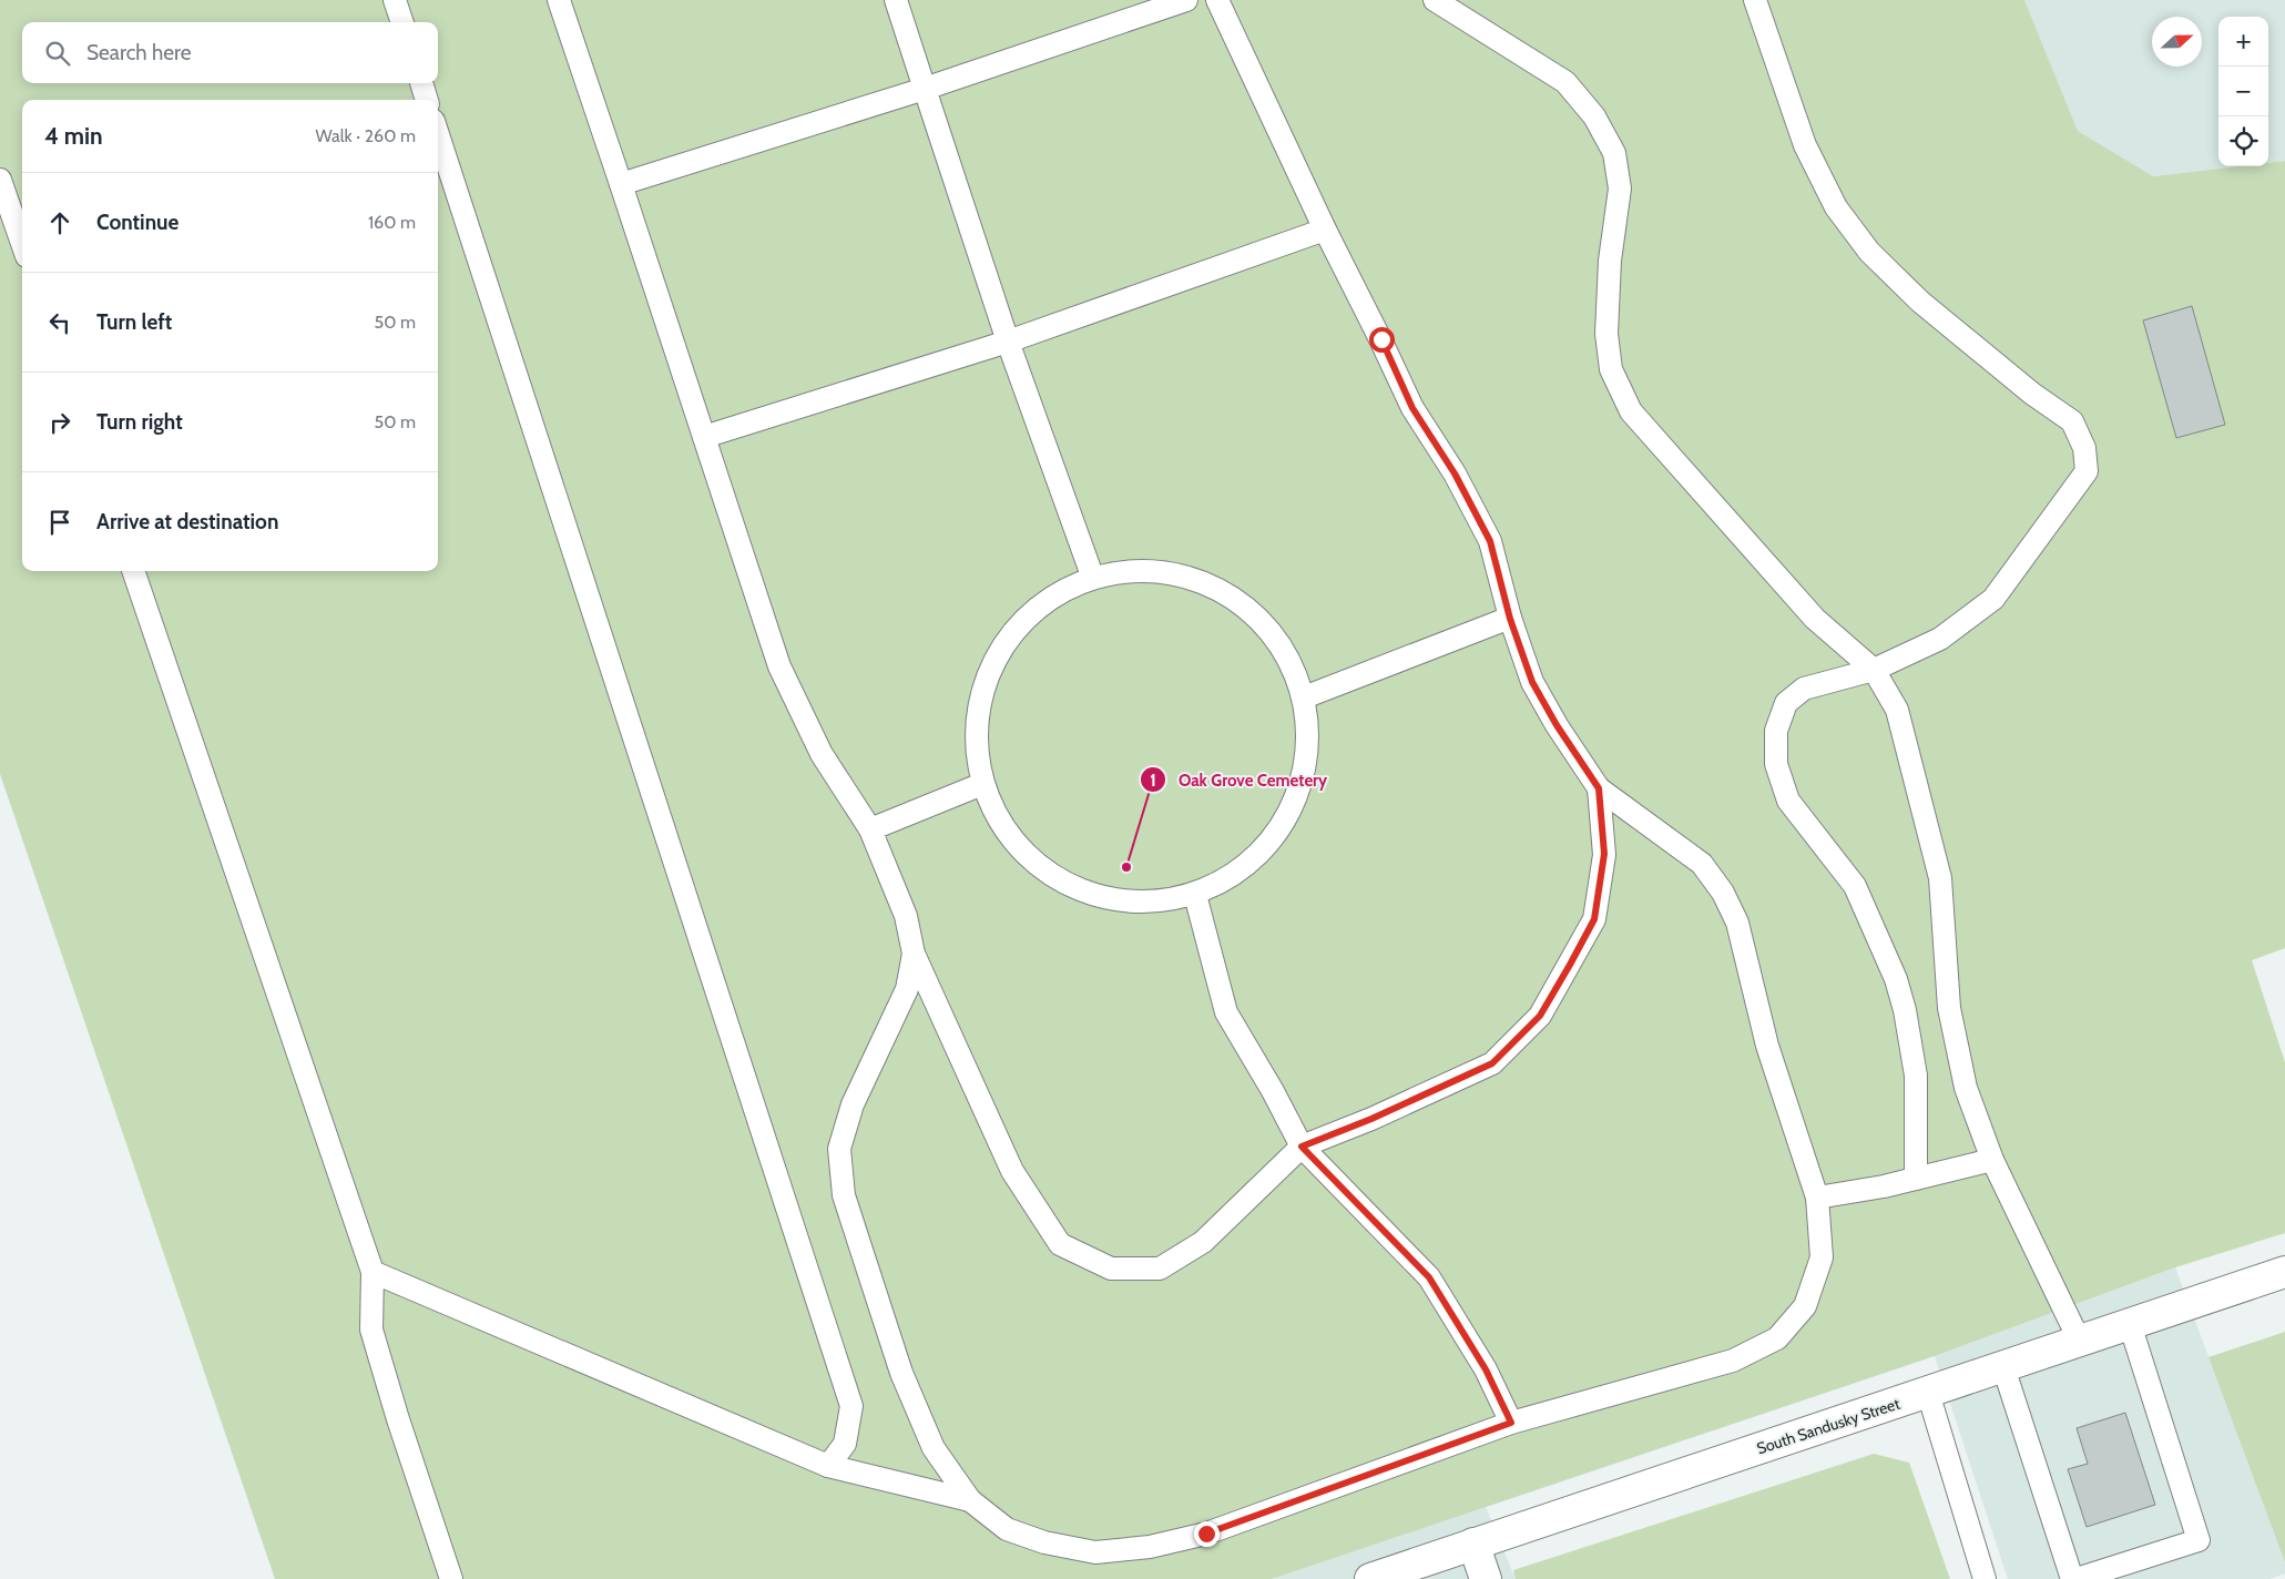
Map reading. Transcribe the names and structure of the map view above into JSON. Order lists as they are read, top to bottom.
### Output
{
  "streets": {
    "street": ["South Sandusky Street"]
  },
  "places": ["Oak Grove Cemetery"],
  "north": "right",
  "page": {
    "map_buttons": ["+", "−"],
    "search": "Search here",
    "heading": ["4 min", "Walk · 260 m"],
    "list": [
      ["Continue", "160 m"],
      ["Turn left", "50 m"],
      ["Turn right", "50 m"],
      "Arrive at destination"
    ]
  }
}
